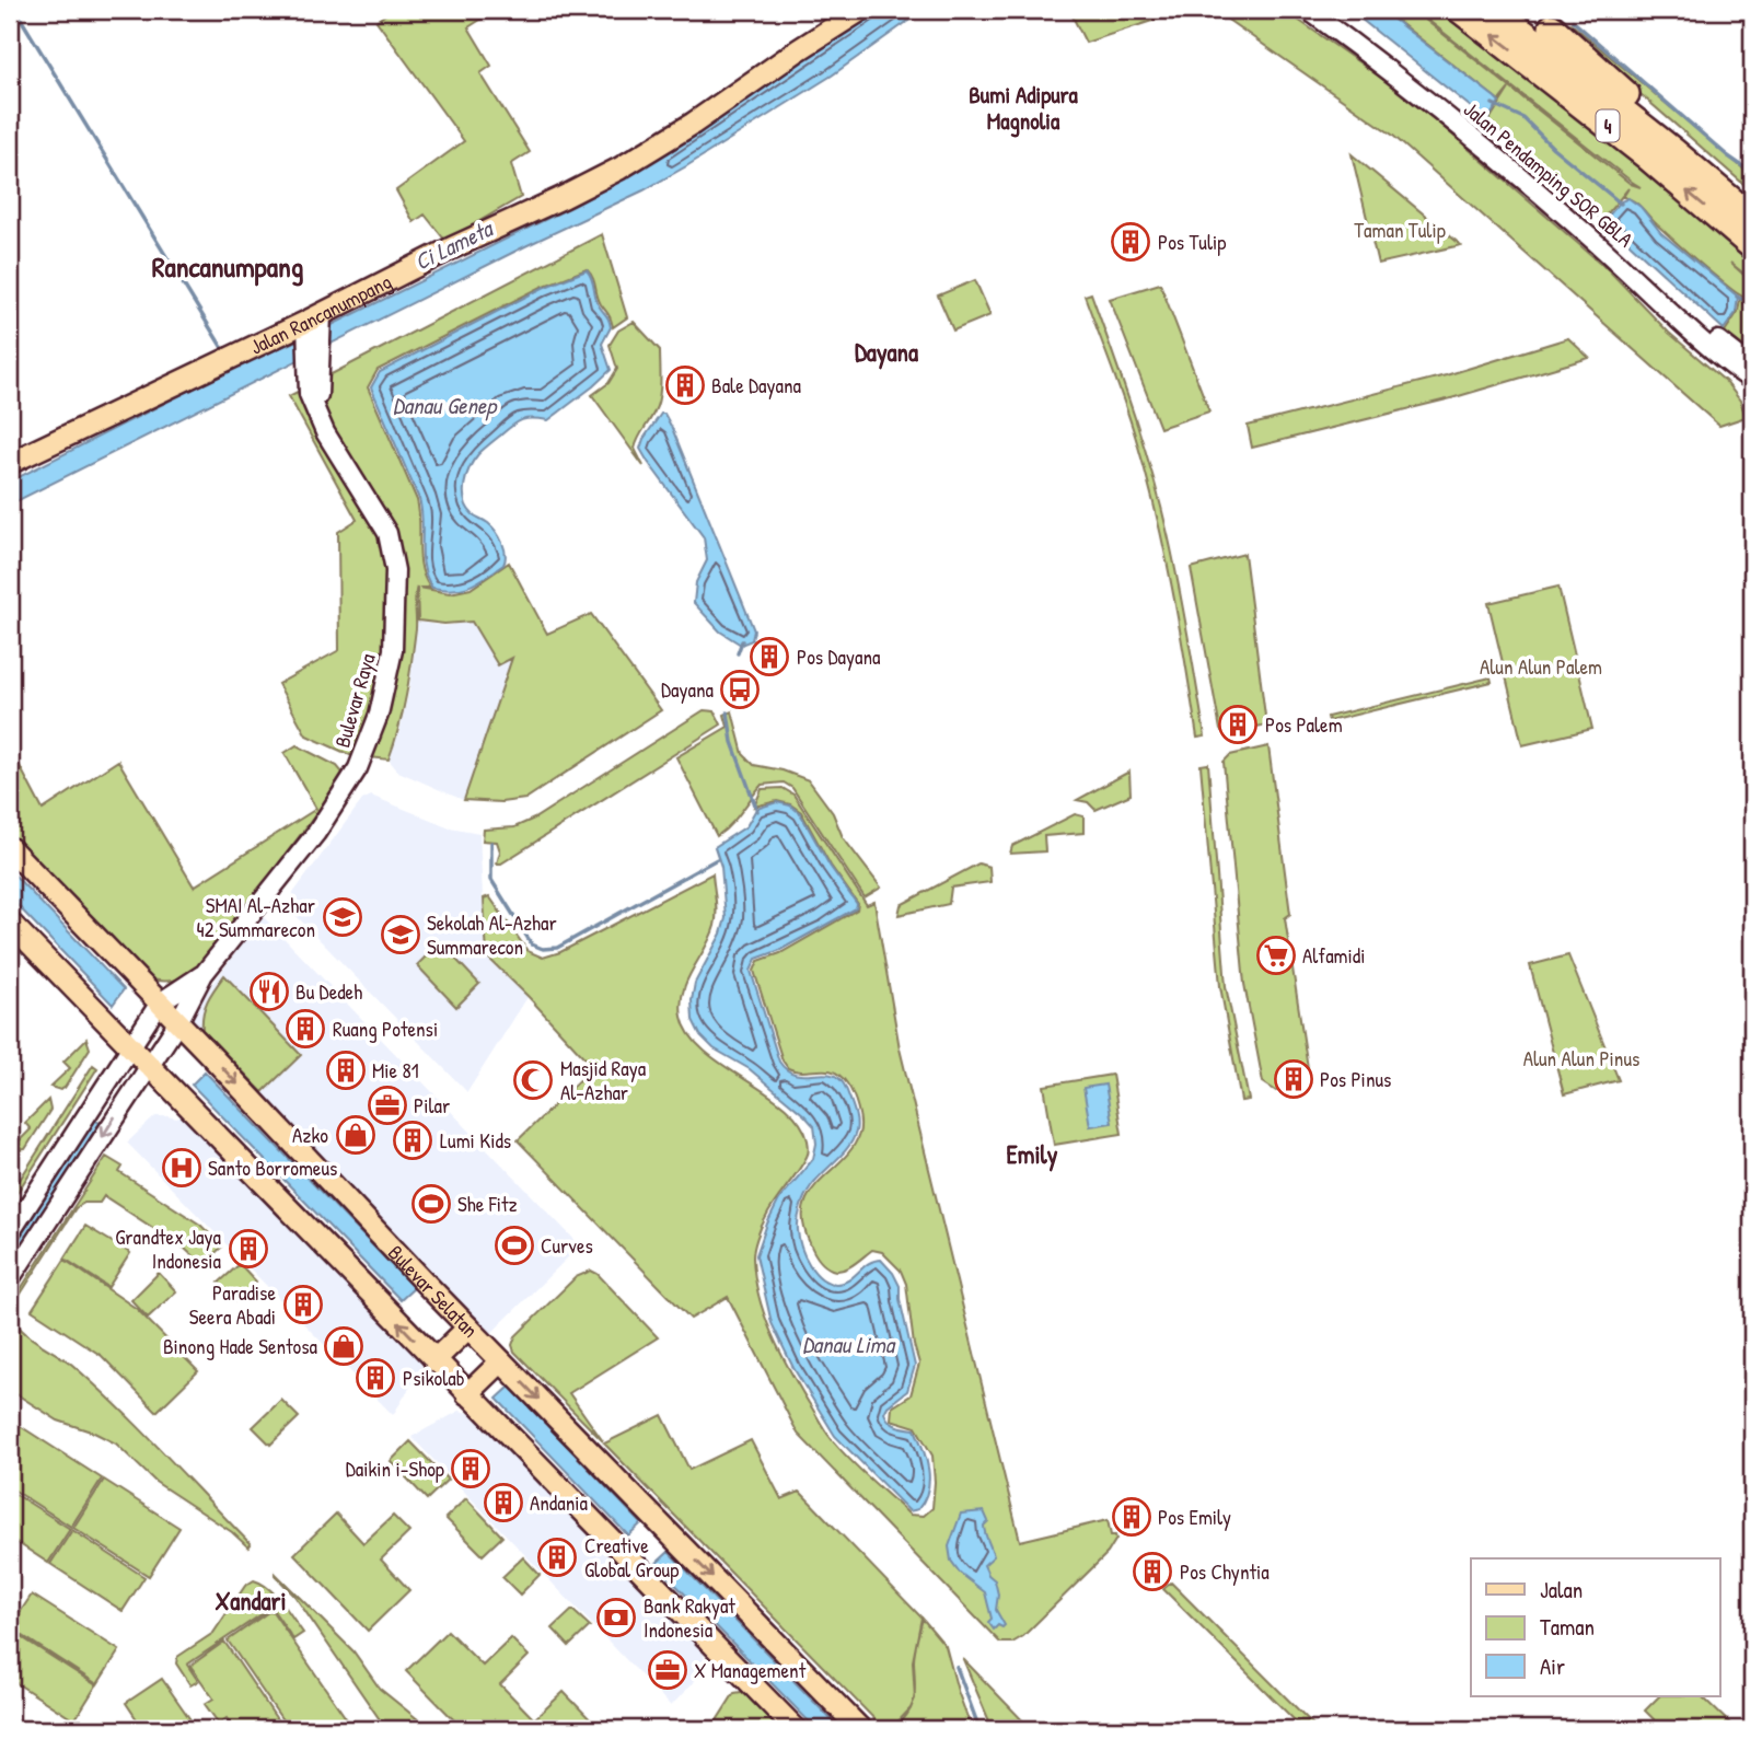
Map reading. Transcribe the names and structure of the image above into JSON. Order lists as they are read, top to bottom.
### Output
{
  "streets": {
    "highway": ["4"],
    "main road": ["Jalan Rancanumpang", "Bulevar Selatan"],
    "street": ["Jalan Pendamping SOR GBLA", "Bulevar Raya"]
  },
  "crossings": [
    ["Jalan Rancanumpang", "Bulevar Raya"],
    ["Bulevar Raya", "Bulevar Selatan"]
  ],
  "districts": [
    "Bumi Adipura Magnolia",
    "Rancanumpang",
    "Dayana",
    "Emily",
    "Xandari"
  ],
  "water": ["Ci Lameta", "Danau Genep", "Danau Lima"],
  "parks": ["Taman Tulip", "Alun Alun Palem", "Alun Alun Pinus"],
  "places": {
    "building": [
      "Pos Tulip",
      "Bale Dayana",
      "Pos Dayana",
      "Pos Palem",
      "Ruang Potensi",
      "Mie 81",
      "Pos Pinus",
      "Lumi Kids",
      "Grandtex Jaya Indonesia",
      "Paradise Seera Abadi",
      "Psikolab",
      "Daikin i-Shop",
      "Andania",
      "Pos Emily",
      "Creative Global Group",
      "Pos Chyntia"
    ],
    "bus stop": ["Dayana"],
    "school or university": ["SMAI Al-Azhar 42 Summarecon", "Sekolah Al-Azhar Summarecon"],
    "supermarket": ["Alfamidi"],
    "restaurant": ["Bu Dedeh"],
    "mosque": ["Masjid Raya Al-Azhar"],
    "office": ["Pilar", "X Management"],
    "shop": ["Azko", "Binong Hade Sentosa"],
    "hospital": ["Santo Borromeus"],
    "sports": ["She Fitz", "Curves"],
    "bank": ["Bank Rakyat Indonesia"]
  },
  "legend": ["Jalan", "Taman", "Air"]
}
